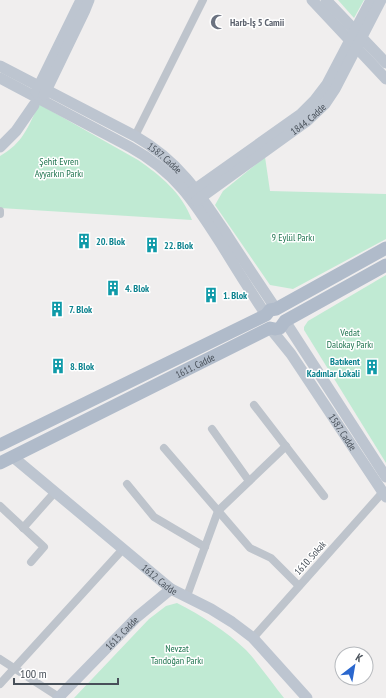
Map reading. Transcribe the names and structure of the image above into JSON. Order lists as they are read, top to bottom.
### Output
{
  "streets": {
    "main road": ["1611. Cadde"],
    "street": [
      "1844. Cadde",
      "1587. Cadde",
      "1610. Sokak",
      "1612. Cadde",
      "1613. Cadde"
    ]
  },
  "crossings": [
    ["1844. Cadde", "1587. Cadde"],
    ["1587. Cadde", "1611. Cadde"],
    ["1587. Cadde", "1610. Sokak"],
    ["1611. Cadde", "1612. Cadde"],
    ["1610. Sokak", "1612. Cadde"],
    ["1612. Cadde", "1613. Cadde"]
  ],
  "parks": [
    "Şehit Evren Ayyarkın Parkı",
    "9 Eylül Parkı",
    "Vedat Dalokay Parkı",
    "Nevzat Tandoğan Parkı"
  ],
  "places": {
    "mosque": ["Harb-İş 5 Camii"],
    "building": [
      "20. Blok",
      "22. Blok",
      "4. Blok",
      "1. Blok",
      "7. Blok",
      "8. Blok",
      "Batıkent Kadınlar Lokali"
    ]
  },
  "scale_bar": "100 m",
  "north": "top right"
}
